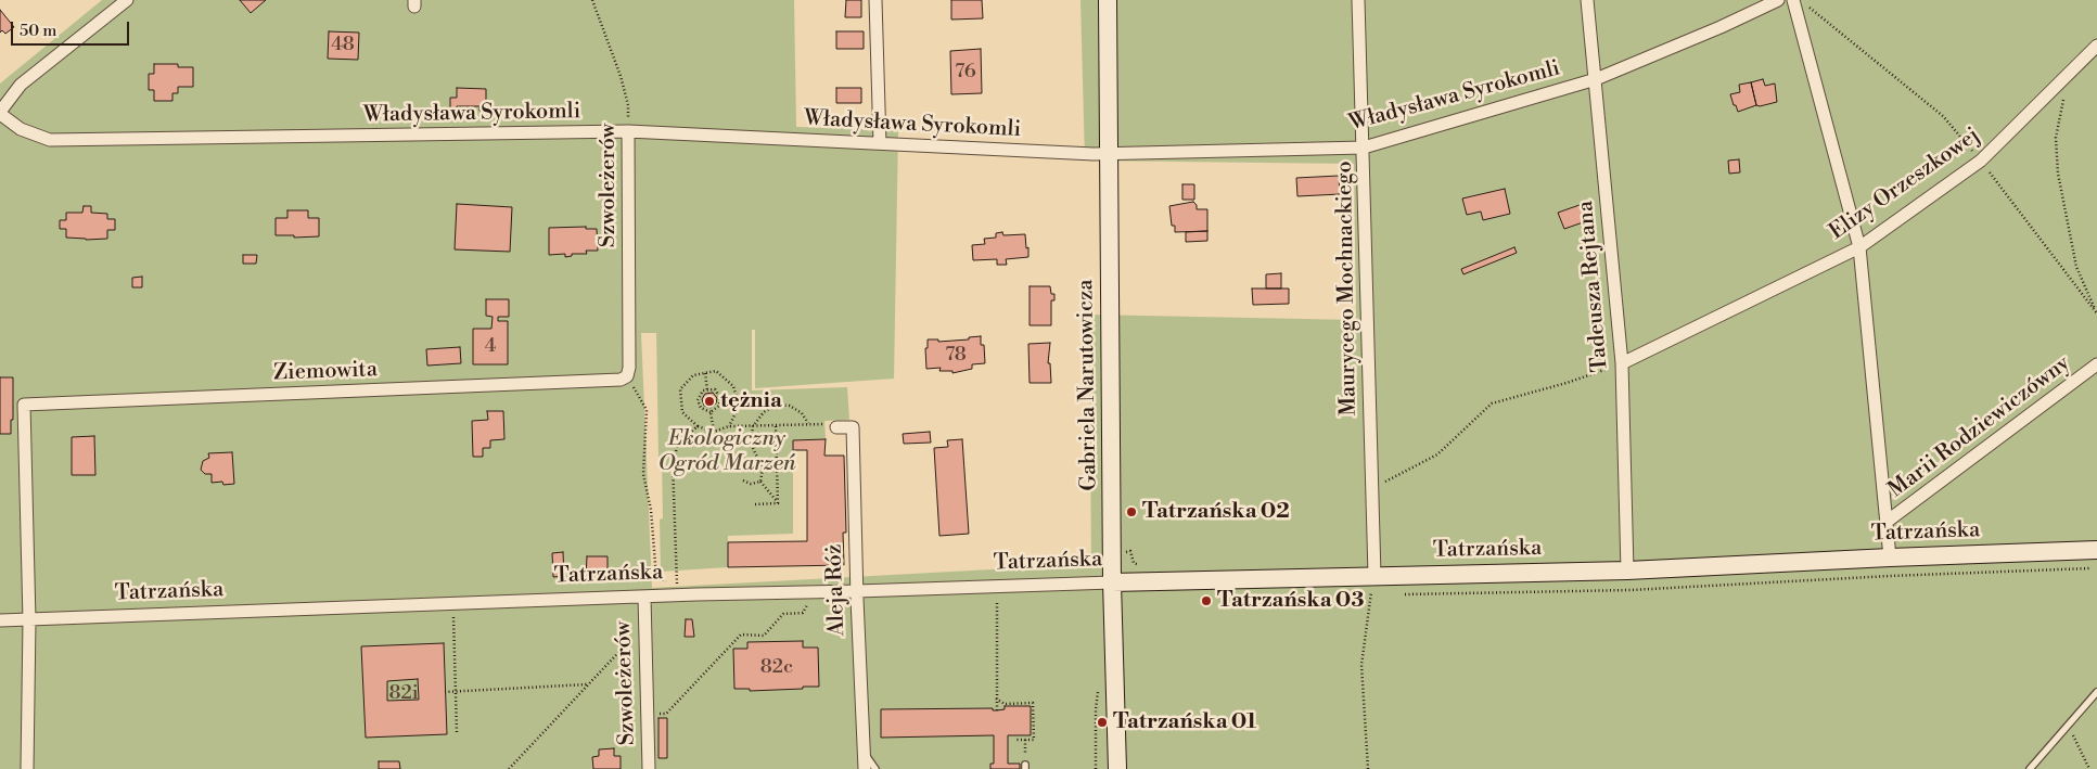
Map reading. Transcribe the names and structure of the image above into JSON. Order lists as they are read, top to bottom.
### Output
{
  "streets": {
    "street": [
      "Władysława Syrokomli",
      "Elizy Orzeszkowej",
      "Szwoleżerów",
      "Tadeusza Rejtana",
      "Maurycego Mochnackiego",
      "Ziemowita",
      "Gabriela Narutowicza",
      "Marii Rodziewiczówny",
      "Tatrzańska",
      "Aleja Róż"
    ]
  },
  "crossings": [
    ["Władysława Syrokomli", "Szwoleżerów"],
    ["Władysława Syrokomli", "Tadeusza Rejtana"],
    ["Władysława Syrokomli", "Maurycego Mochnackiego"],
    ["Władysława Syrokomli", "Gabriela Narutowicza"],
    ["Elizy Orzeszkowej", "Tadeusza Rejtana"],
    ["Szwoleżerów", "Ziemowita"],
    ["Szwoleżerów", "Tatrzańska"],
    ["Tadeusza Rejtana", "Tatrzańska"],
    ["Maurycego Mochnackiego", "Tatrzańska"],
    ["Ziemowita", "Tatrzańska"],
    ["Gabriela Narutowicza", "Tatrzańska"],
    ["Tatrzańska", "Aleja Róż"]
  ],
  "parks": ["Ekologiczny Ogród Marzeń"],
  "places": [
    "tężnia",
    "Tatrzańska 02",
    "Tatrzańska 03",
    "Tatrzańska 01"
  ],
  "house_numbers": [
    "48",
    "76",
    "4",
    "78",
    "82c",
    "82i"
  ],
  "scale_bar": "50 m"
}
